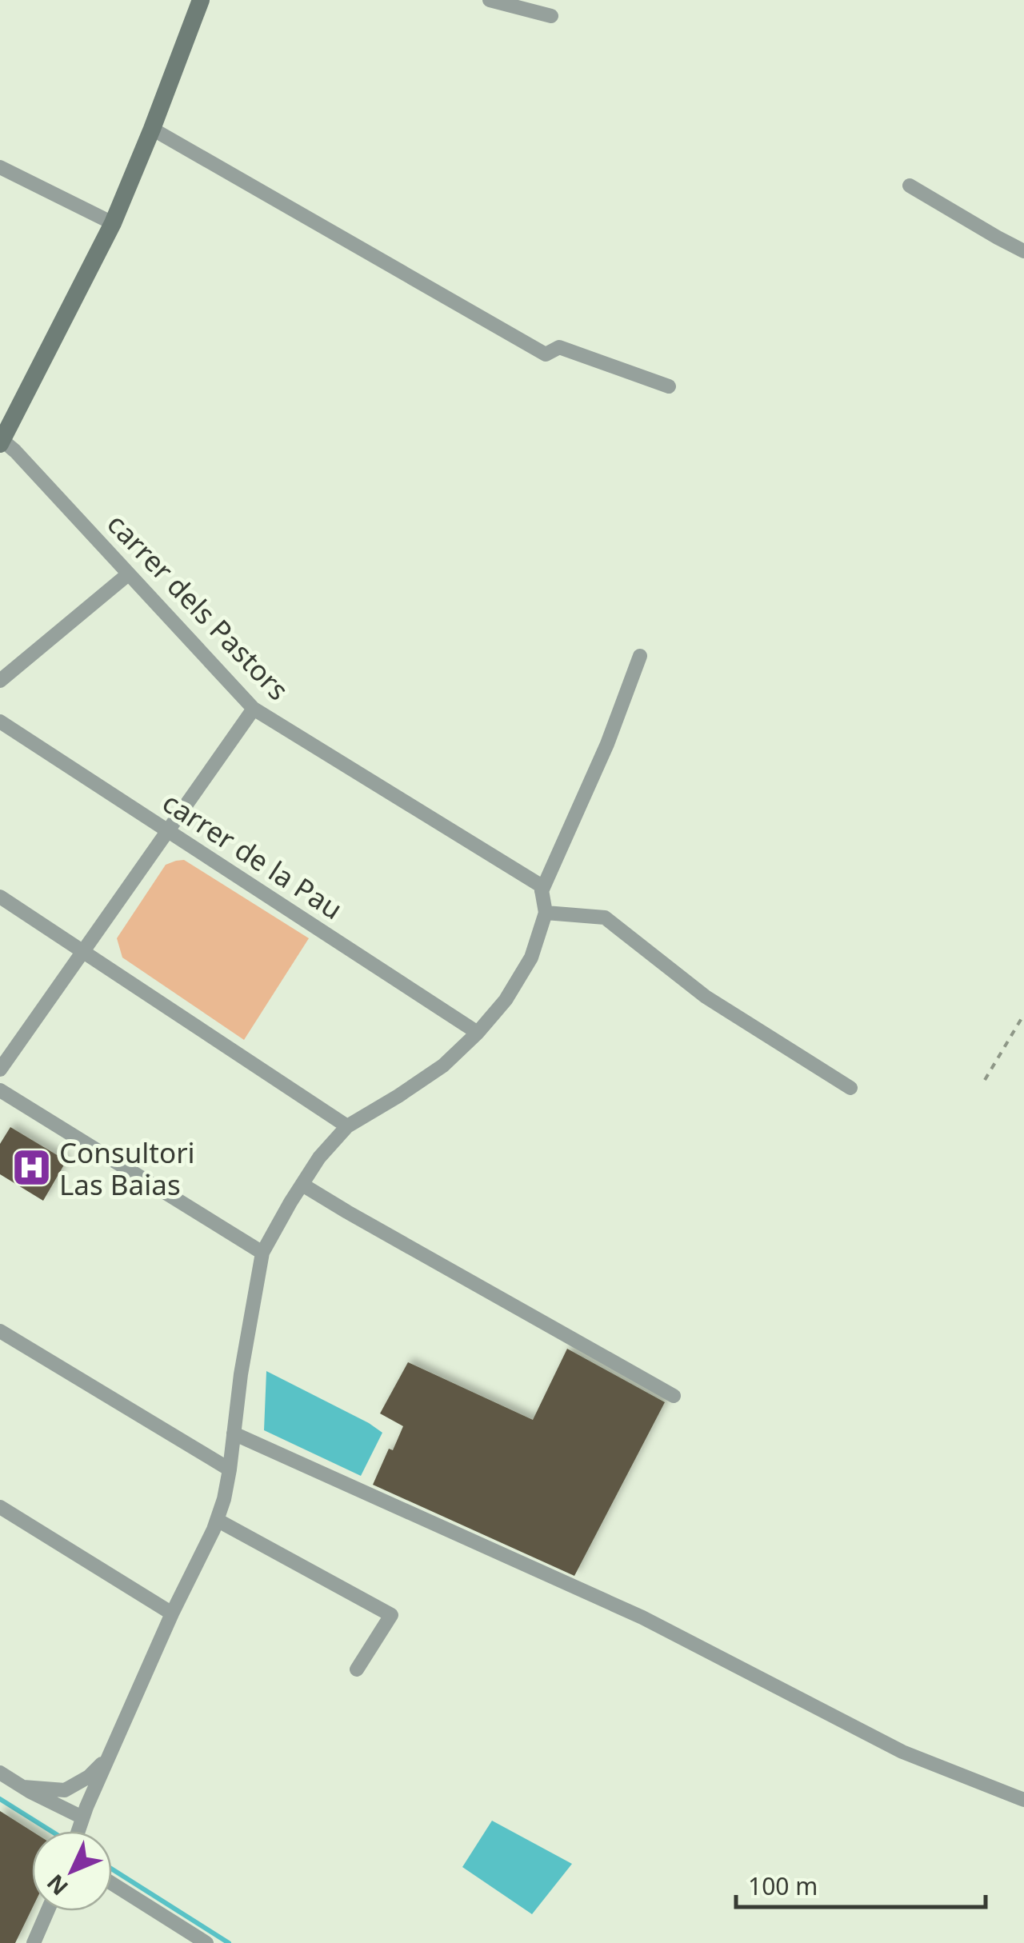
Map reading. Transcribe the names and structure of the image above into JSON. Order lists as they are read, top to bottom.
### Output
{
  "streets": {
    "street": ["carrer dels Pastors", "carrer de la Pau"]
  },
  "places": {
    "hospital": ["Consultori Las Baias"]
  },
  "scale_bar": "100 m",
  "north": "bottom left"
}
